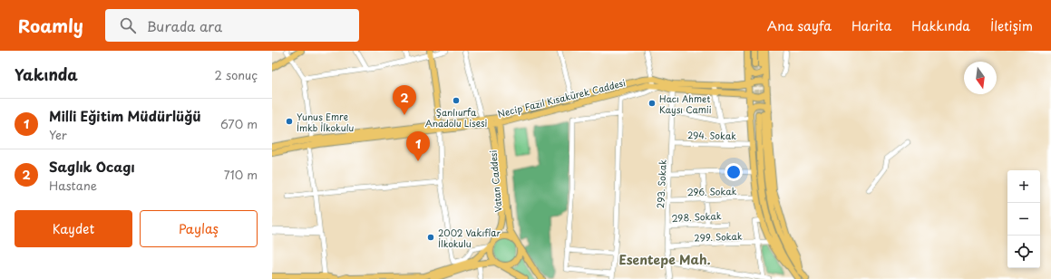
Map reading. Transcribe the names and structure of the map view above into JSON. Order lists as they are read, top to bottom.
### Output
{
  "streets": {
    "main road": ["Necip Fazıl Kısakürek Caddesi", "Vatan Caddesi"],
    "street": [
      "294. Sokak",
      "293. Sokak",
      "296. Sokak",
      "298. Sokak",
      "299. Sokak"
    ]
  },
  "crossings": [
    ["Necip Fazıl Kısakürek Caddesi", "Vatan Caddesi"],
    ["Necip Fazıl Kısakürek Caddesi", "293. Sokak"],
    ["294. Sokak", "293. Sokak"],
    ["293. Sokak", "296. Sokak"],
    ["293. Sokak", "298. Sokak"],
    ["293. Sokak", "299. Sokak"]
  ],
  "districts": ["Esentepe Mah."],
  "places": [
    "Şanlıurfa Anadolu Lisesi",
    "Hacı Ahmet Kaysı Camii",
    "Yunus Emre İmkb İlkokulu",
    "2002 Vakıflar İlkokulu"
  ],
  "north": "bottom",
  "page": {
    "header": "Roamly",
    "search": "Burada ara",
    "nav": [
      "Ana sayfa",
      "Harita",
      "Hakkında",
      "İletişim"
    ],
    "heading": ["Yakında", "2 sonuç"],
    "pins": ["2", "1"],
    "list": [
      {
        "mark": "1",
        "name": "Milli Eğitim Müdürlüğü",
        "note": "Yer",
        "value": "670 m"
      },
      {
        "mark": "2",
        "name": "Saglık Ocagı",
        "note": "Hastane",
        "value": "710 m"
      }
    ],
    "map_buttons": ["+", "−"],
    "buttons": ["Kaydet", "Paylaş"]
  }
}
